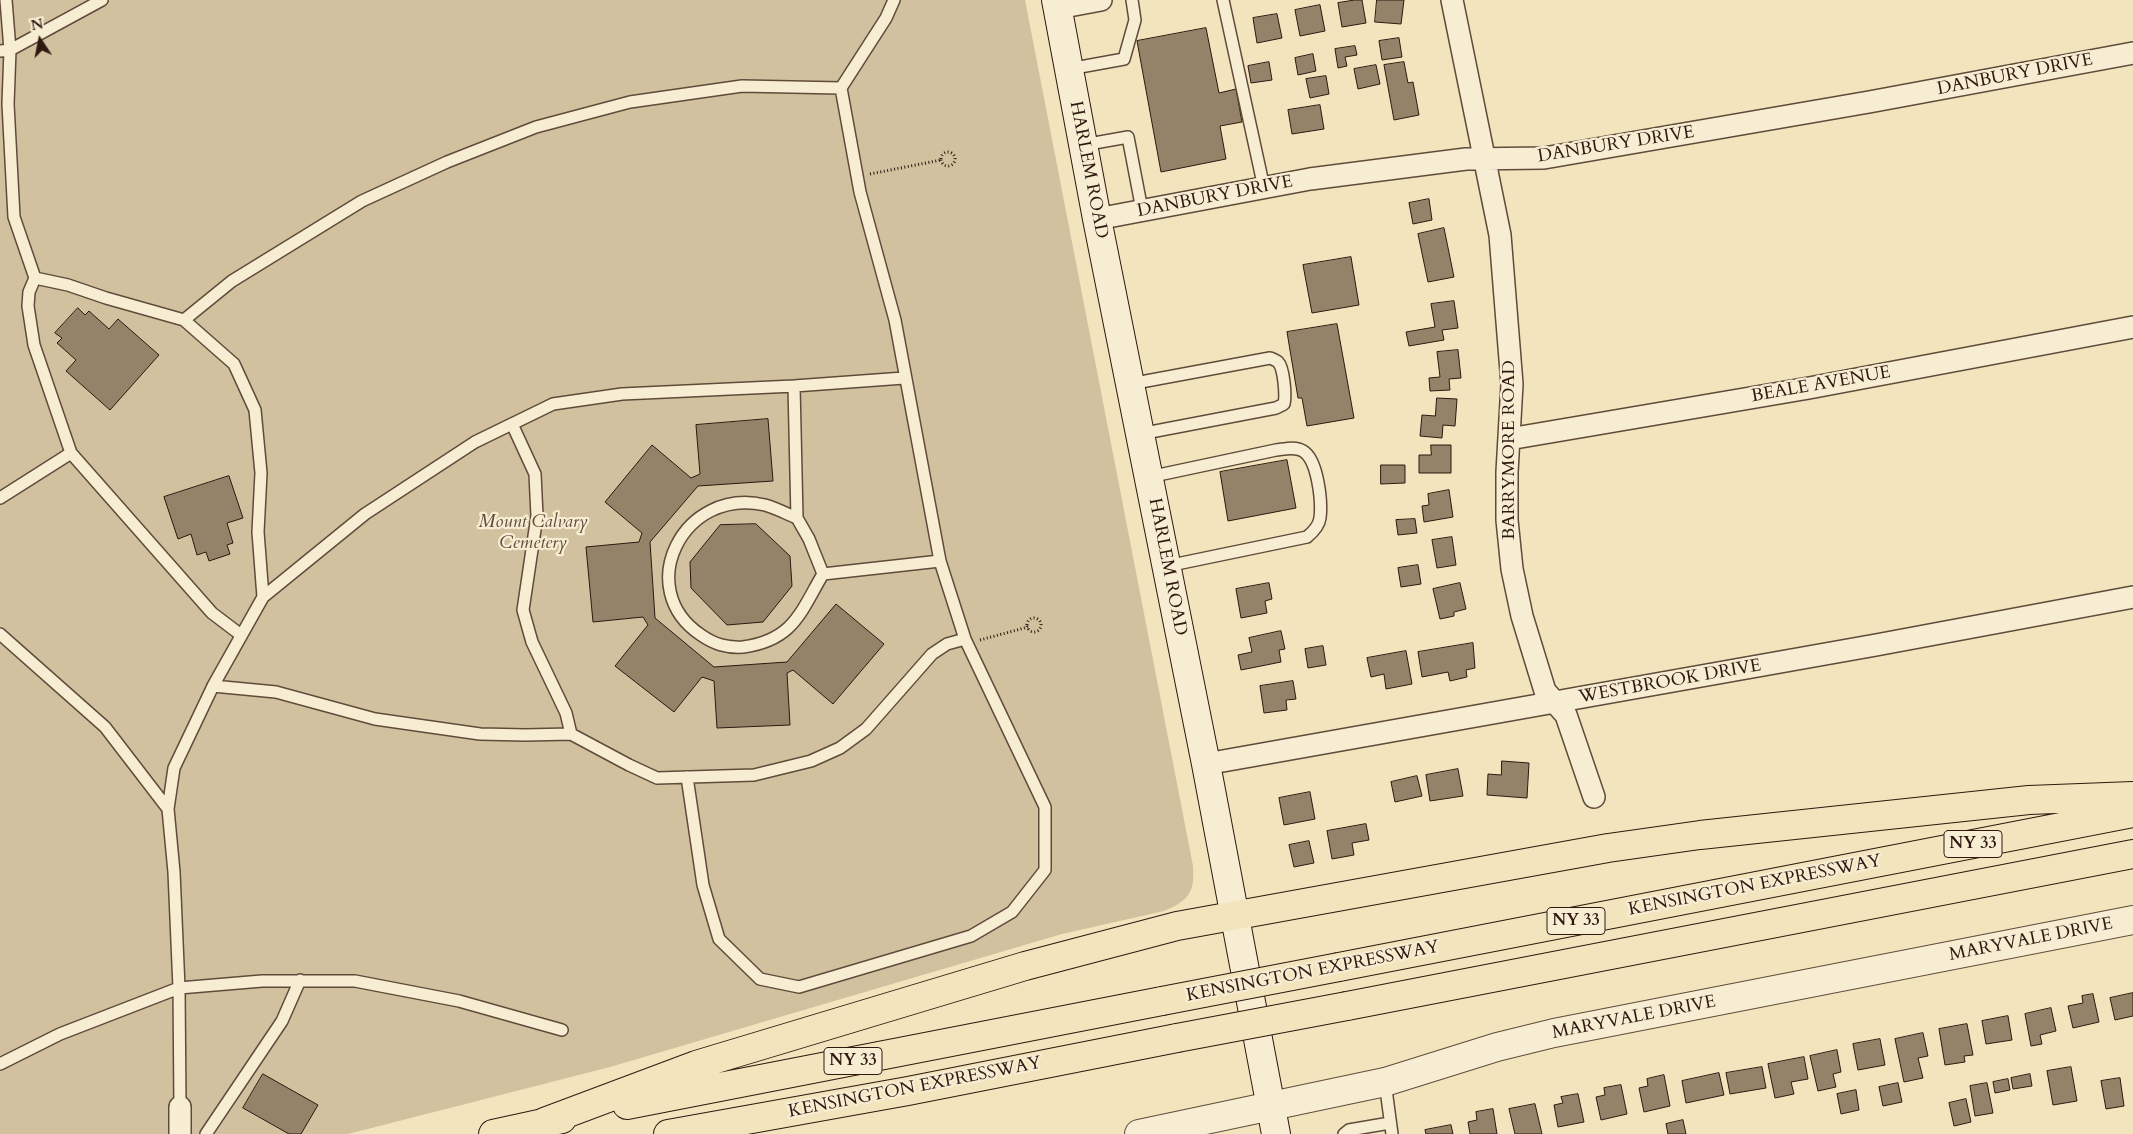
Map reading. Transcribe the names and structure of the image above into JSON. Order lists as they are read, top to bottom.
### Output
{
  "streets": {
    "highway": ["NY 33", "KENSINGTON EXPRESSWAY"],
    "main road": ["HARLEM ROAD", "MARYVALE DRIVE"],
    "street": [
      "DANBURY DRIVE",
      "BEALE AVENUE",
      "BARRYMORE ROAD",
      "WESTBROOK DRIVE"
    ]
  },
  "crossings": [
    ["DANBURY DRIVE", "HARLEM ROAD"],
    ["DANBURY DRIVE", "BARRYMORE ROAD"],
    ["HARLEM ROAD", "WESTBROOK DRIVE"],
    ["HARLEM ROAD", "MARYVALE DRIVE"],
    ["BEALE AVENUE", "BARRYMORE ROAD"],
    ["BARRYMORE ROAD", "WESTBROOK DRIVE"]
  ],
  "parks": ["Mount Calvary Cemetery"],
  "north": "top"
}
